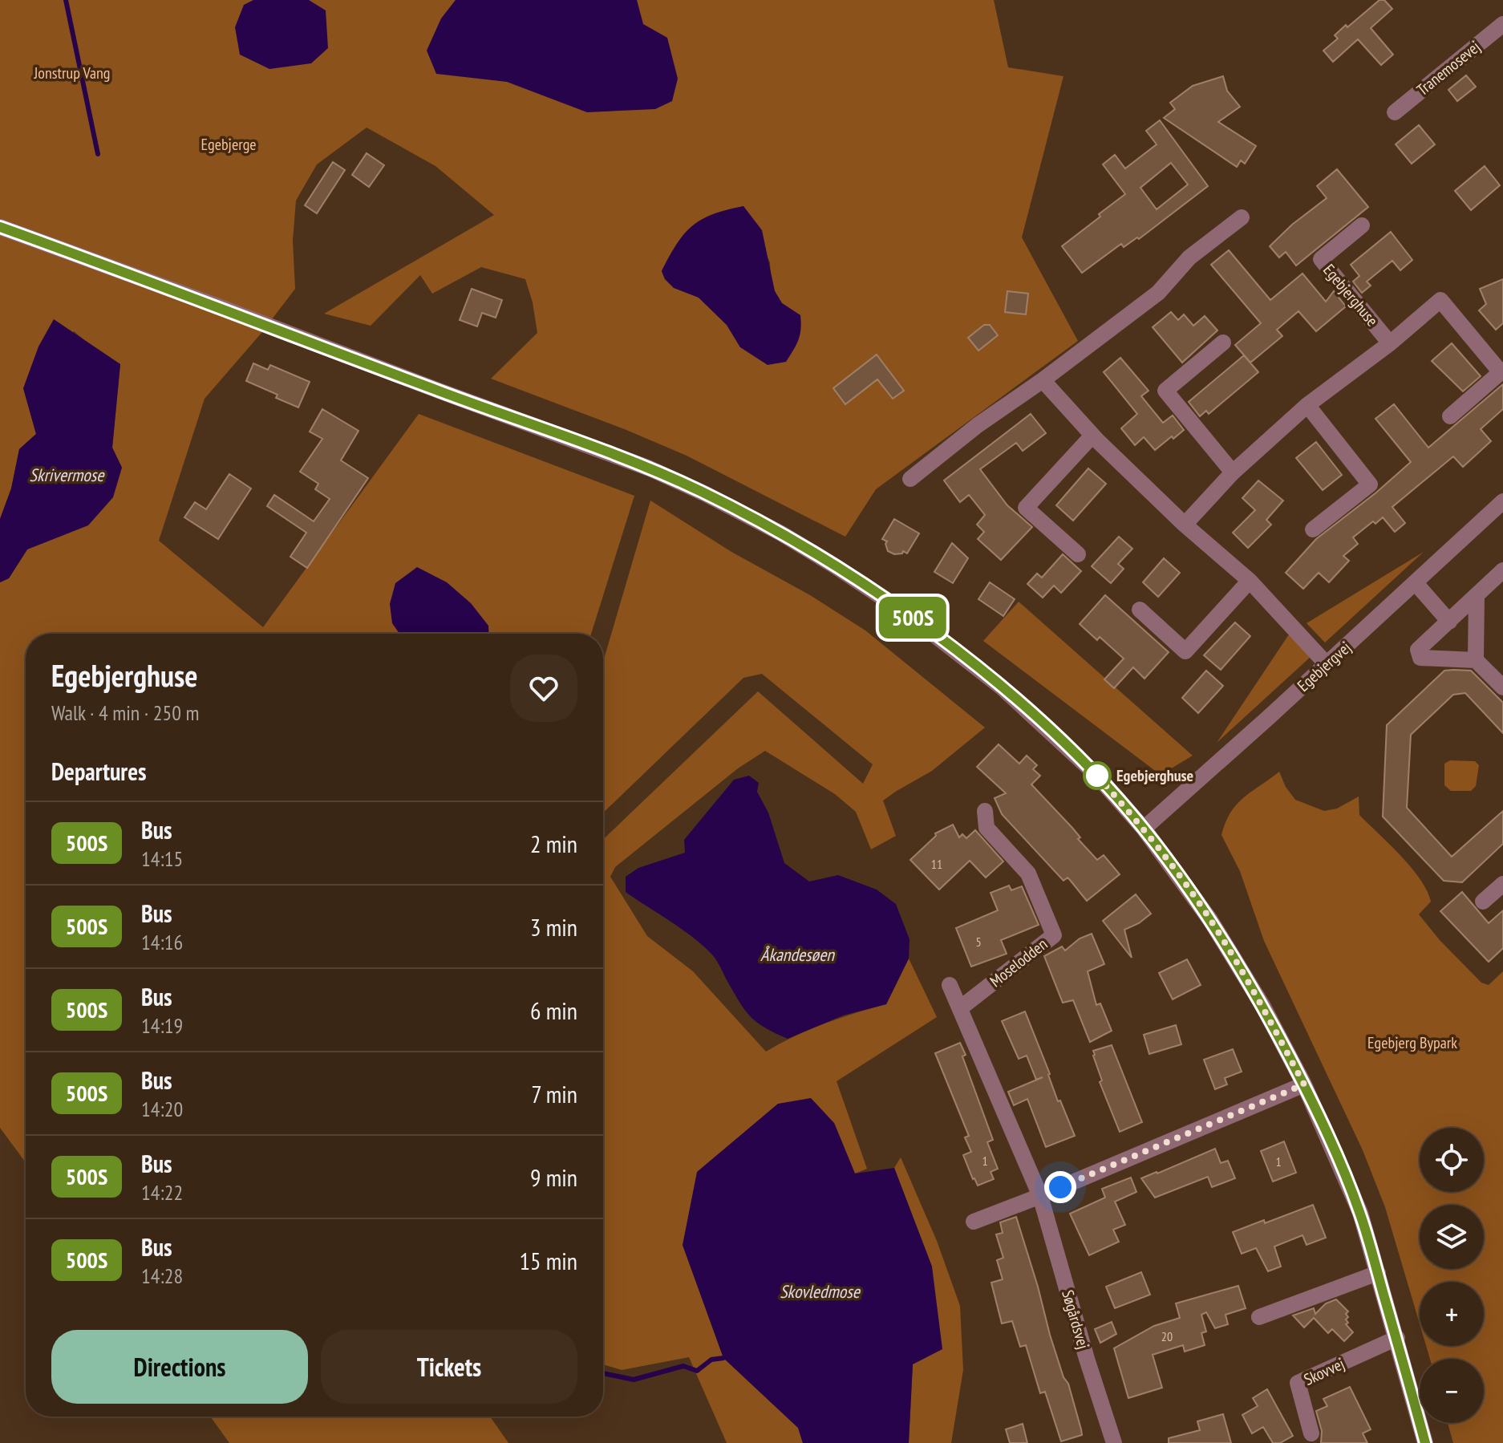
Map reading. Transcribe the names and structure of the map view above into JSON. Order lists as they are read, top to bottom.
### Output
{
  "streets": {
    "street": [
      "Tranemosevej",
      "Egebjerghuse",
      "Egebjergvej",
      "Moselodden",
      "Søgårdsvej",
      "Skovvej"
    ]
  },
  "water": ["Skrivermose", "Åkandesøen", "Skovledmose"],
  "parks": ["Jonstrup Vang", "Egebjerge", "Egebjerg Bypark"],
  "places": ["Egebjerghuse"],
  "lines": ["bus line 500S"],
  "house_numbers": [
    "11",
    "5",
    "1",
    "1",
    "20"
  ],
  "page": {
    "on_map": "500S",
    "heading": [
      ["Egebjerghuse", "Walk · 4 min · 250 m"],
      "Departures"
    ],
    "list": [
      {
        "mark": "500S",
        "name": "Bus",
        "note": "14:15",
        "value": "2 min"
      },
      {
        "mark": "500S",
        "name": "Bus",
        "note": "14:16",
        "value": "3 min"
      },
      {
        "mark": "500S",
        "name": "Bus",
        "note": "14:19",
        "value": "6 min"
      },
      {
        "mark": "500S",
        "name": "Bus",
        "note": "14:20",
        "value": "7 min"
      },
      {
        "mark": "500S",
        "name": "Bus",
        "note": "14:22",
        "value": "9 min"
      },
      {
        "mark": "500S",
        "name": "Bus",
        "note": "14:28",
        "value": "15 min"
      }
    ],
    "map_buttons": ["+", "−"],
    "buttons": ["Directions", "Tickets"]
  }
}
